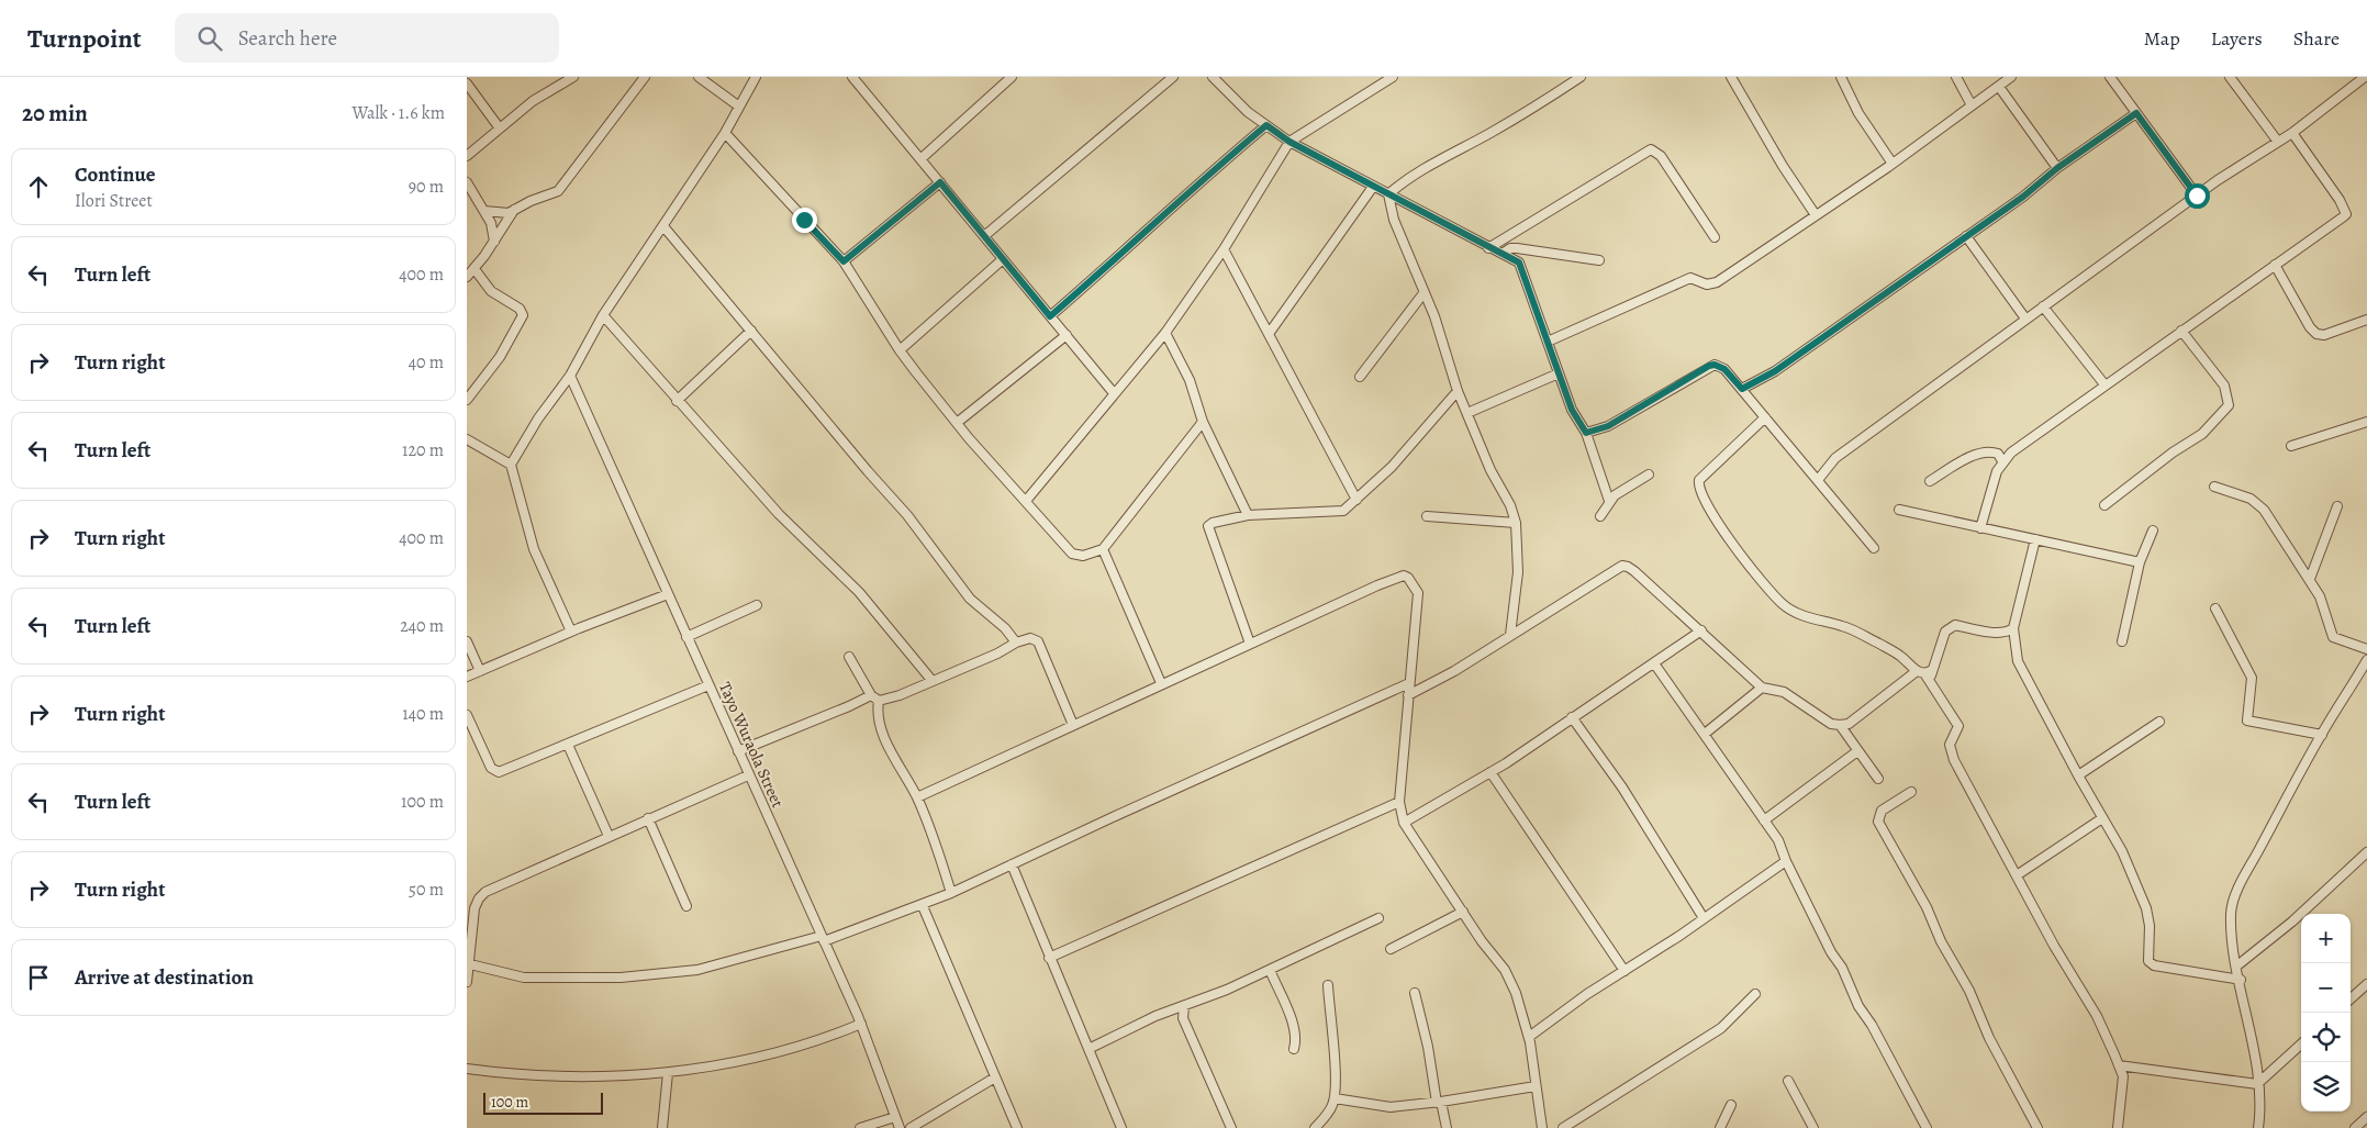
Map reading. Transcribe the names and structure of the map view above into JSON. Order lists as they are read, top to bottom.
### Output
{
  "streets": {
    "street": ["Tayo Wuraola Street"]
  },
  "scale_bar": "100 m",
  "page": {
    "header": "Turnpoint",
    "search": "Search here",
    "nav": ["Map", "Layers", "Share"],
    "heading": ["20 min", "Walk · 1.6 km"],
    "list": [
      ["Continue", "Ilori Street", "90 m"],
      ["Turn left", "400 m"],
      ["Turn right", "40 m"],
      ["Turn left", "120 m"],
      ["Turn right", "400 m"],
      ["Turn left", "240 m"],
      ["Turn right", "140 m"],
      ["Turn left", "100 m"],
      ["Turn right", "50 m"],
      "Arrive at destination"
    ],
    "map_buttons": ["+", "−"],
    "scale": "100 m"
  }
}
